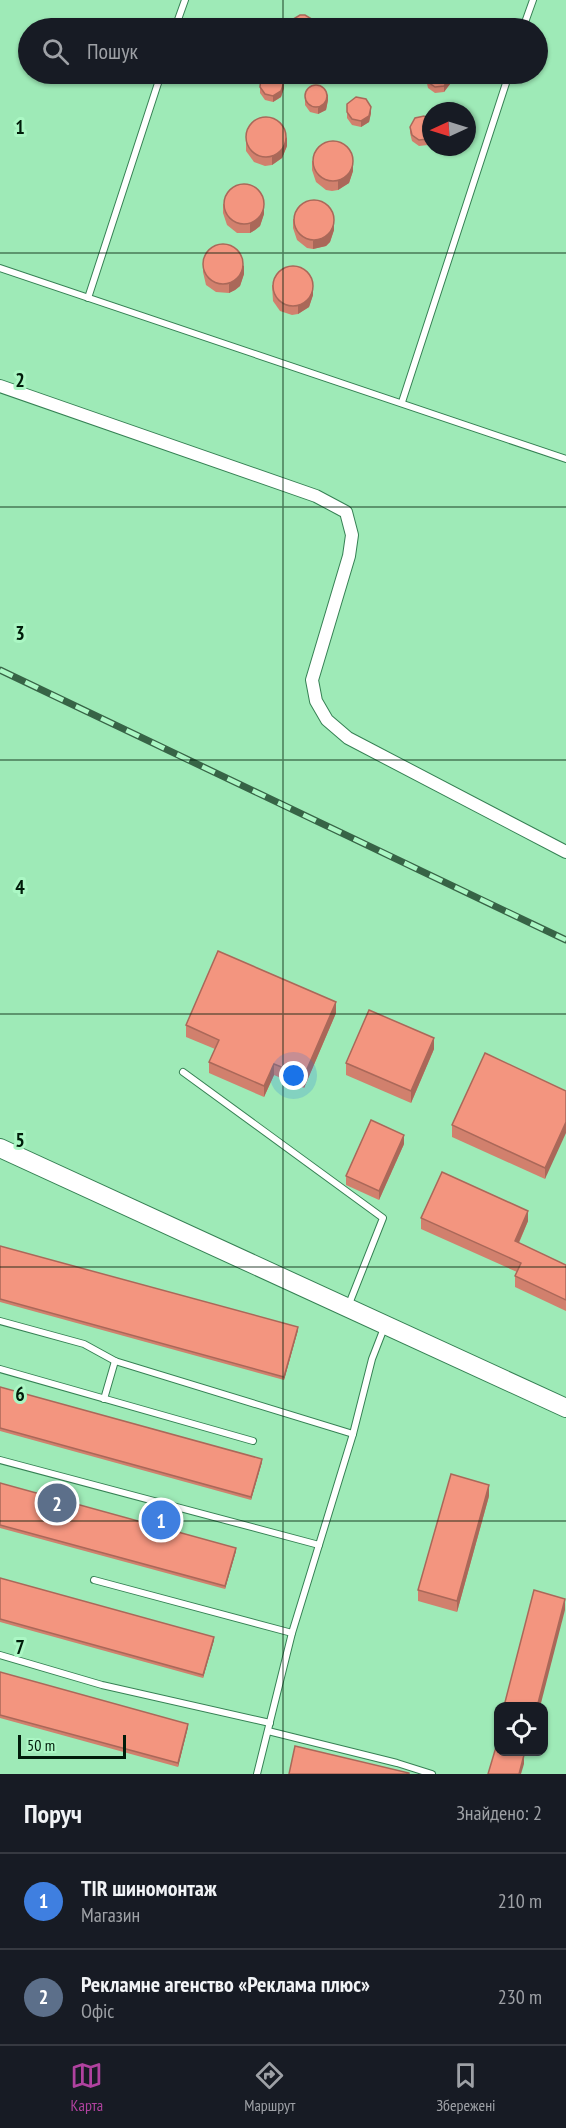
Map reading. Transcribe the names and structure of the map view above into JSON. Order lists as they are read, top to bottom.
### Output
{
  "scale_bar": "50 m",
  "north": "left",
  "page": {
    "search": "Пошук",
    "pins": ["2", "1"],
    "scale": "50 m",
    "heading": ["Поруч", "Знайдено: 2"],
    "list": [
      {
        "mark": "1",
        "name": "TIR шиномонтаж",
        "note": "Магазин",
        "value": "210 m"
      },
      {
        "mark": "2",
        "name": "Рекламне агенство «Реклама плюс»",
        "note": "Офіс",
        "value": "230 m"
      }
    ],
    "nav": ["Карта", "Маршрут", "Збережені"]
  },
  "grid": {
    "rows": [
      "1",
      "2",
      "3",
      "4",
      "5",
      "6",
      "7"
    ]
  }
}
